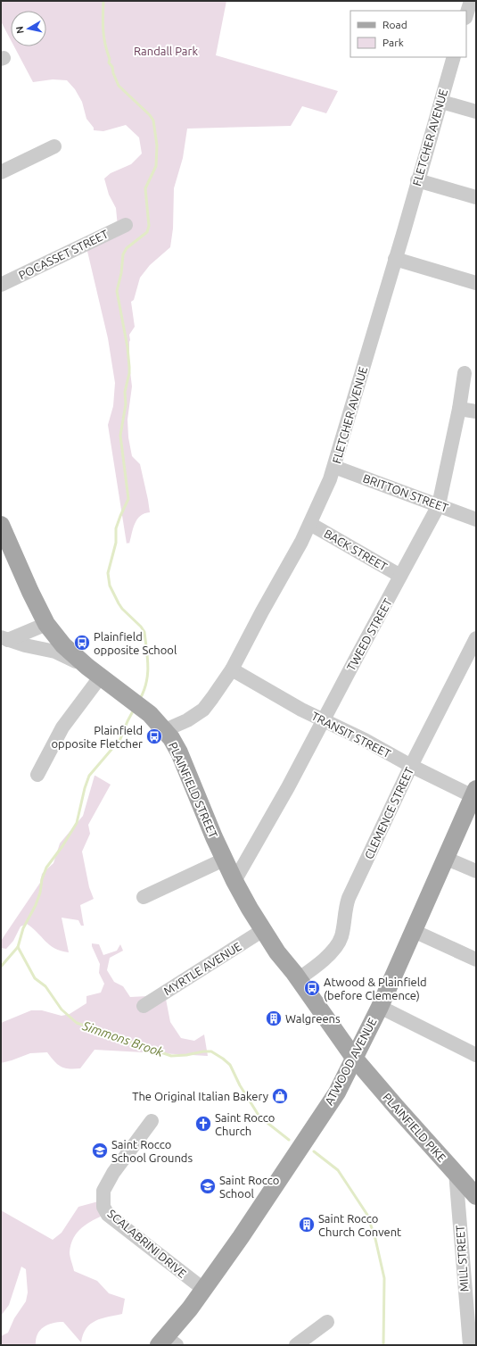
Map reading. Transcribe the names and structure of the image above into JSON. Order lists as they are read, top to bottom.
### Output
{
  "streets": {
    "main road": ["PLAINFIELD STREET", "ATWOOD AVENUE", "PLAINFIELD PIKE"],
    "street": [
      "FLETCHER AVENUE",
      "POCASSET STREET",
      "BRITTON STREET",
      "BACK STREET",
      "TWEED STREET",
      "TRANSIT STREET",
      "CLEMENCE STREET",
      "MYRTLE AVENUE",
      "SCALABRINI DRIVE",
      "MILL STREET"
    ]
  },
  "crossings": [
    ["FLETCHER AVENUE", "BRITTON STREET"],
    ["FLETCHER AVENUE", "BACK STREET"],
    ["FLETCHER AVENUE", "TRANSIT STREET"],
    ["FLETCHER AVENUE", "PLAINFIELD STREET"],
    ["BRITTON STREET", "TWEED STREET"],
    ["BACK STREET", "TWEED STREET"],
    ["TWEED STREET", "TRANSIT STREET"],
    ["TWEED STREET", "PLAINFIELD STREET"],
    ["TRANSIT STREET", "CLEMENCE STREET"],
    ["TRANSIT STREET", "ATWOOD AVENUE"],
    ["PLAINFIELD STREET", "CLEMENCE STREET"],
    ["PLAINFIELD STREET", "MYRTLE AVENUE"],
    ["PLAINFIELD STREET", "ATWOOD AVENUE"],
    ["PLAINFIELD STREET", "PLAINFIELD PIKE"],
    ["ATWOOD AVENUE", "PLAINFIELD PIKE"],
    ["ATWOOD AVENUE", "SCALABRINI DRIVE"],
    ["PLAINFIELD PIKE", "MILL STREET"]
  ],
  "water": ["Simmons Brook"],
  "parks": ["Randall Park"],
  "places": {
    "bus stop": ["Plainfield opposite School", "Plainfield opposite Fletcher", "Atwood & Plainfield (before Clemence)"],
    "building": ["Walgreens", "Saint Rocco Church Convent"],
    "shop": ["The Original Italian Bakery"],
    "church": ["Saint Rocco Church"],
    "school or university": ["Saint Rocco School Grounds", "Saint Rocco School"]
  },
  "legend": ["Road", "Park"],
  "north": "left"
}
